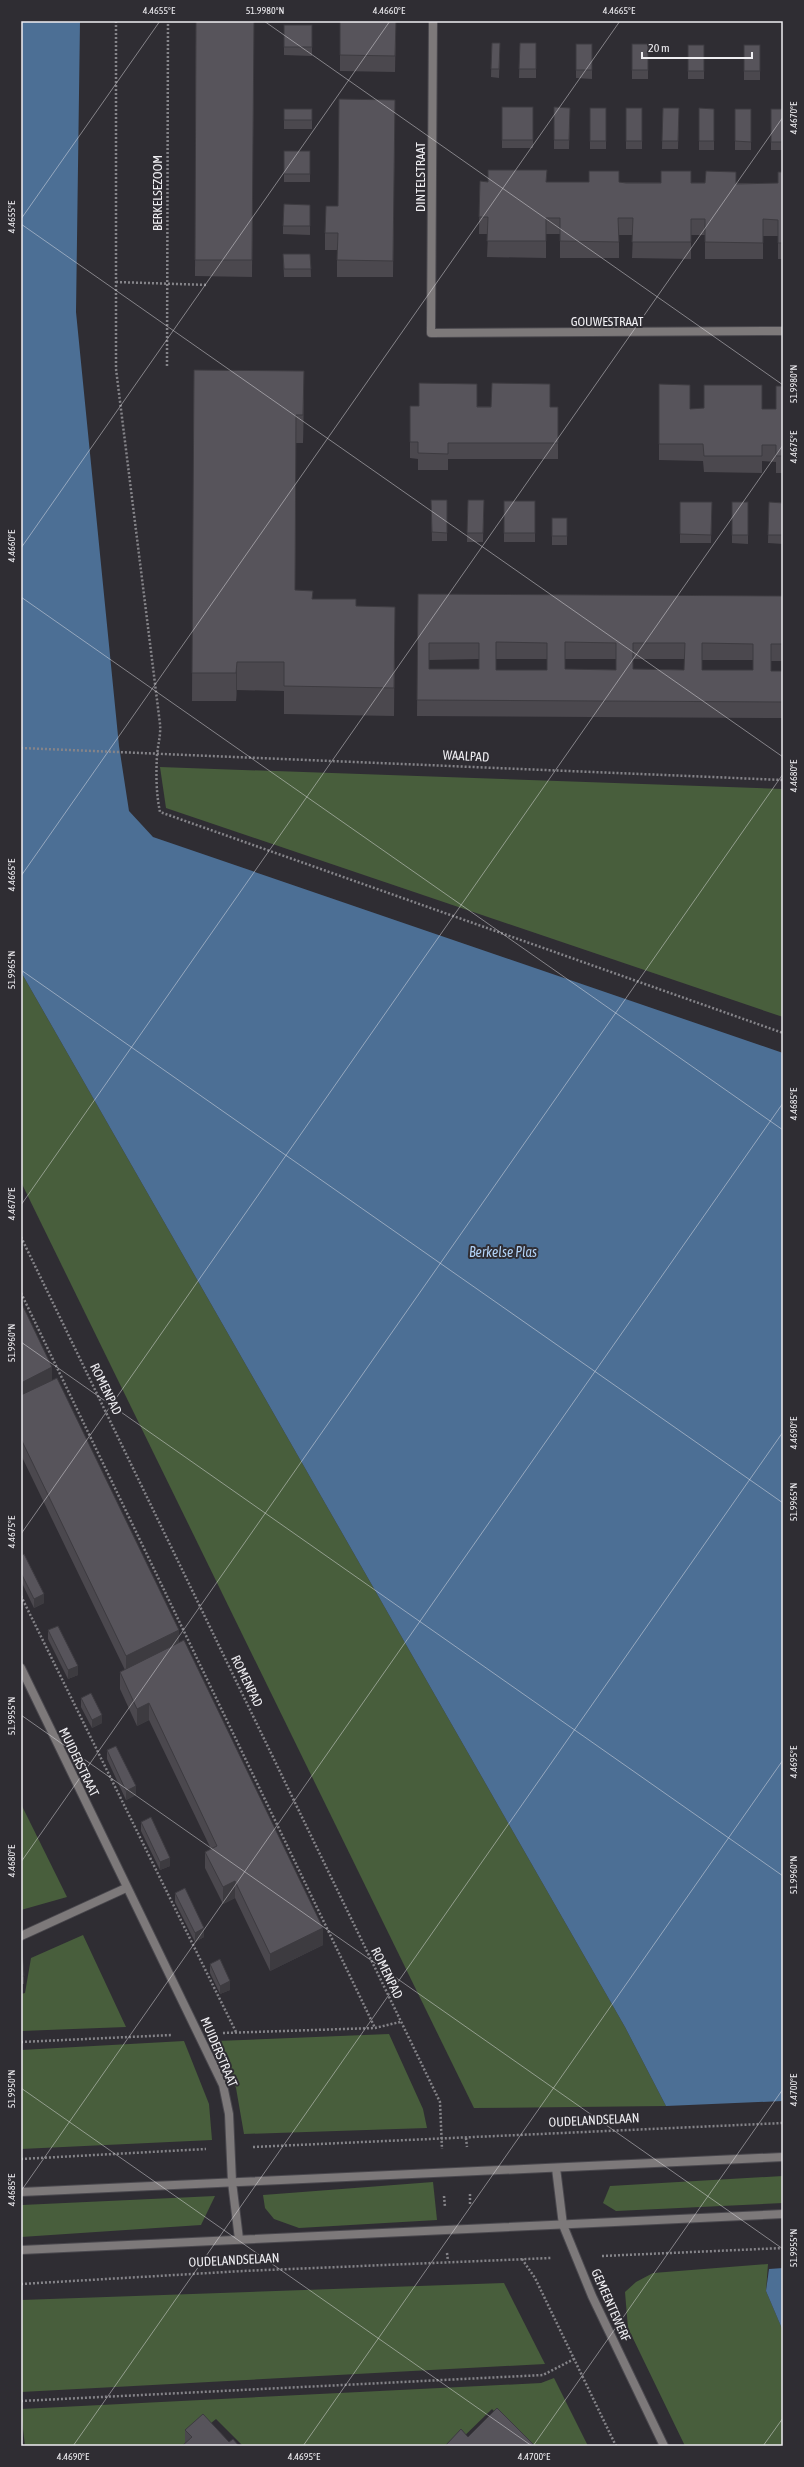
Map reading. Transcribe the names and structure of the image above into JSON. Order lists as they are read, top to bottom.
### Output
{
  "streets": {
    "street": [
      "DINTELSTRAAT",
      "GOUWESTRAAT",
      "MUIDERSTRAAT",
      "OUDELANDSELAAN",
      "GEMEENTEWERF"
    ],
    "path": ["BERKELSEZOOM", "WAALPAD", "ROMENPAD"]
  },
  "crossings": [
    ["DINTELSTRAAT", "GOUWESTRAAT"],
    ["ROMENPAD", "OUDELANDSELAAN"],
    ["MUIDERSTRAAT", "OUDELANDSELAAN"],
    ["OUDELANDSELAAN", "GEMEENTEWERF"]
  ],
  "water": ["Berkelse Plas"],
  "scale_bar": "20 m",
  "coordinates": [
    "4.4655°E",
    "51.9980°N",
    "4.4660°E",
    "4.4665°E",
    "4.4670°E",
    "4.4675°E",
    "4.4680°E",
    "51.9965°N",
    "4.4685°E",
    "51.9960°N",
    "4.4690°E",
    "51.9955°N",
    "4.4695°E",
    "51.9950°N",
    "4.4700°E"
  ]
}
